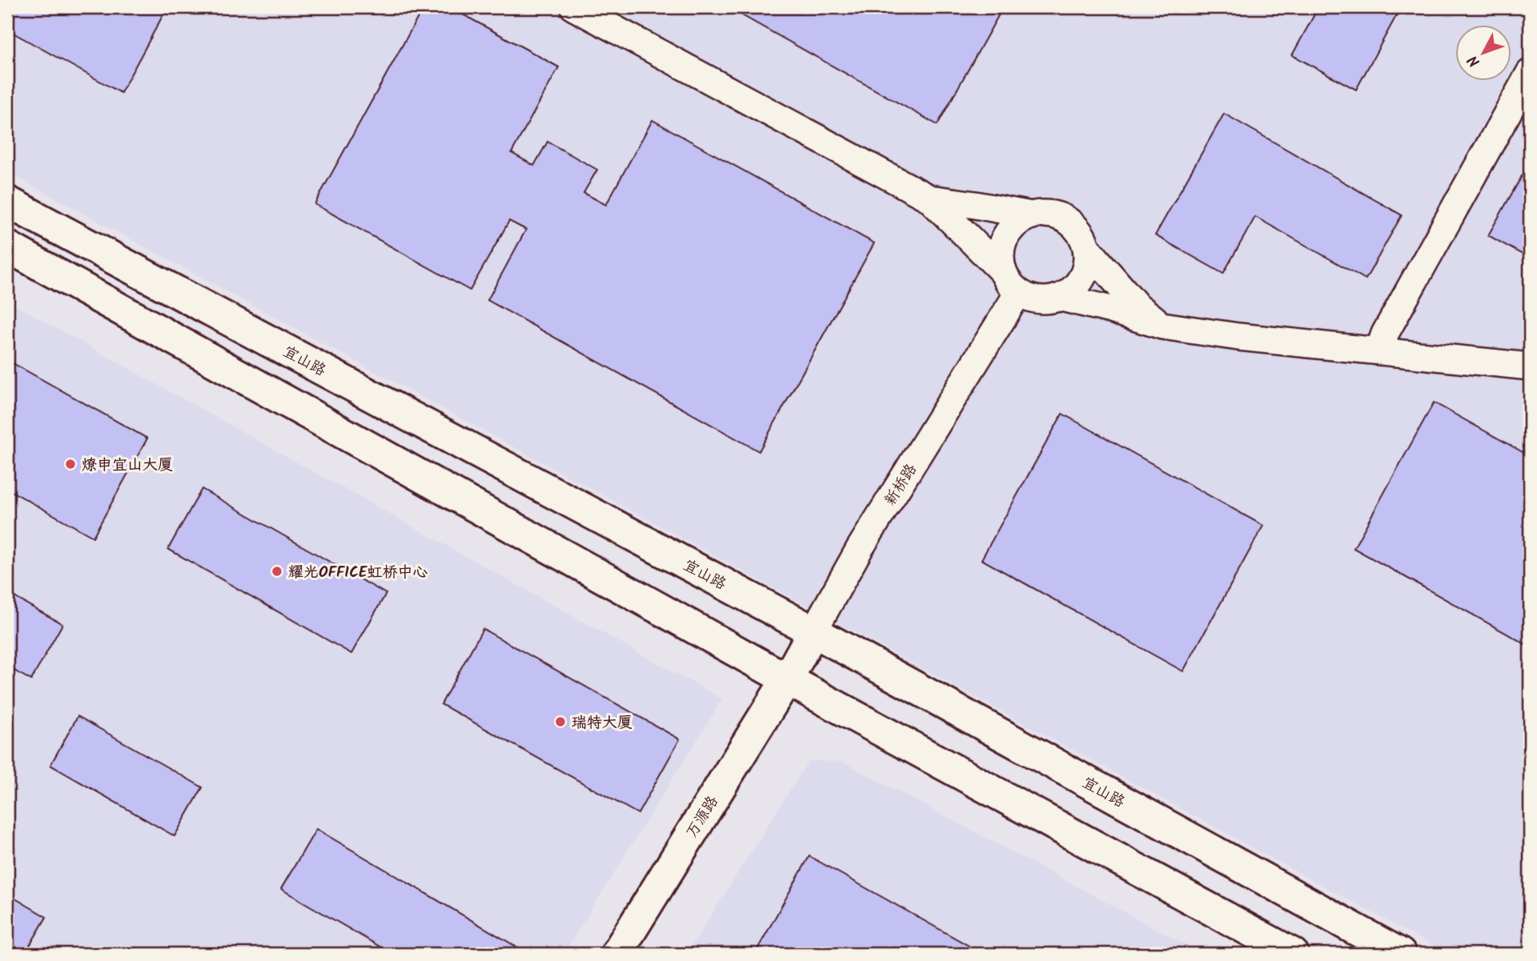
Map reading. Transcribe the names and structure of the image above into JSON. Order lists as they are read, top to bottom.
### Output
{
  "streets": {
    "street": ["宜山路", "新桥路", "万源路"]
  },
  "crossings": [
    ["宜山路", "新桥路"],
    ["新桥路", "万源路"]
  ],
  "places": ["燎申宜山大厦", "耀光OFFICE虹桥中心", "瑞特大厦"],
  "north": "bottom left"
}
